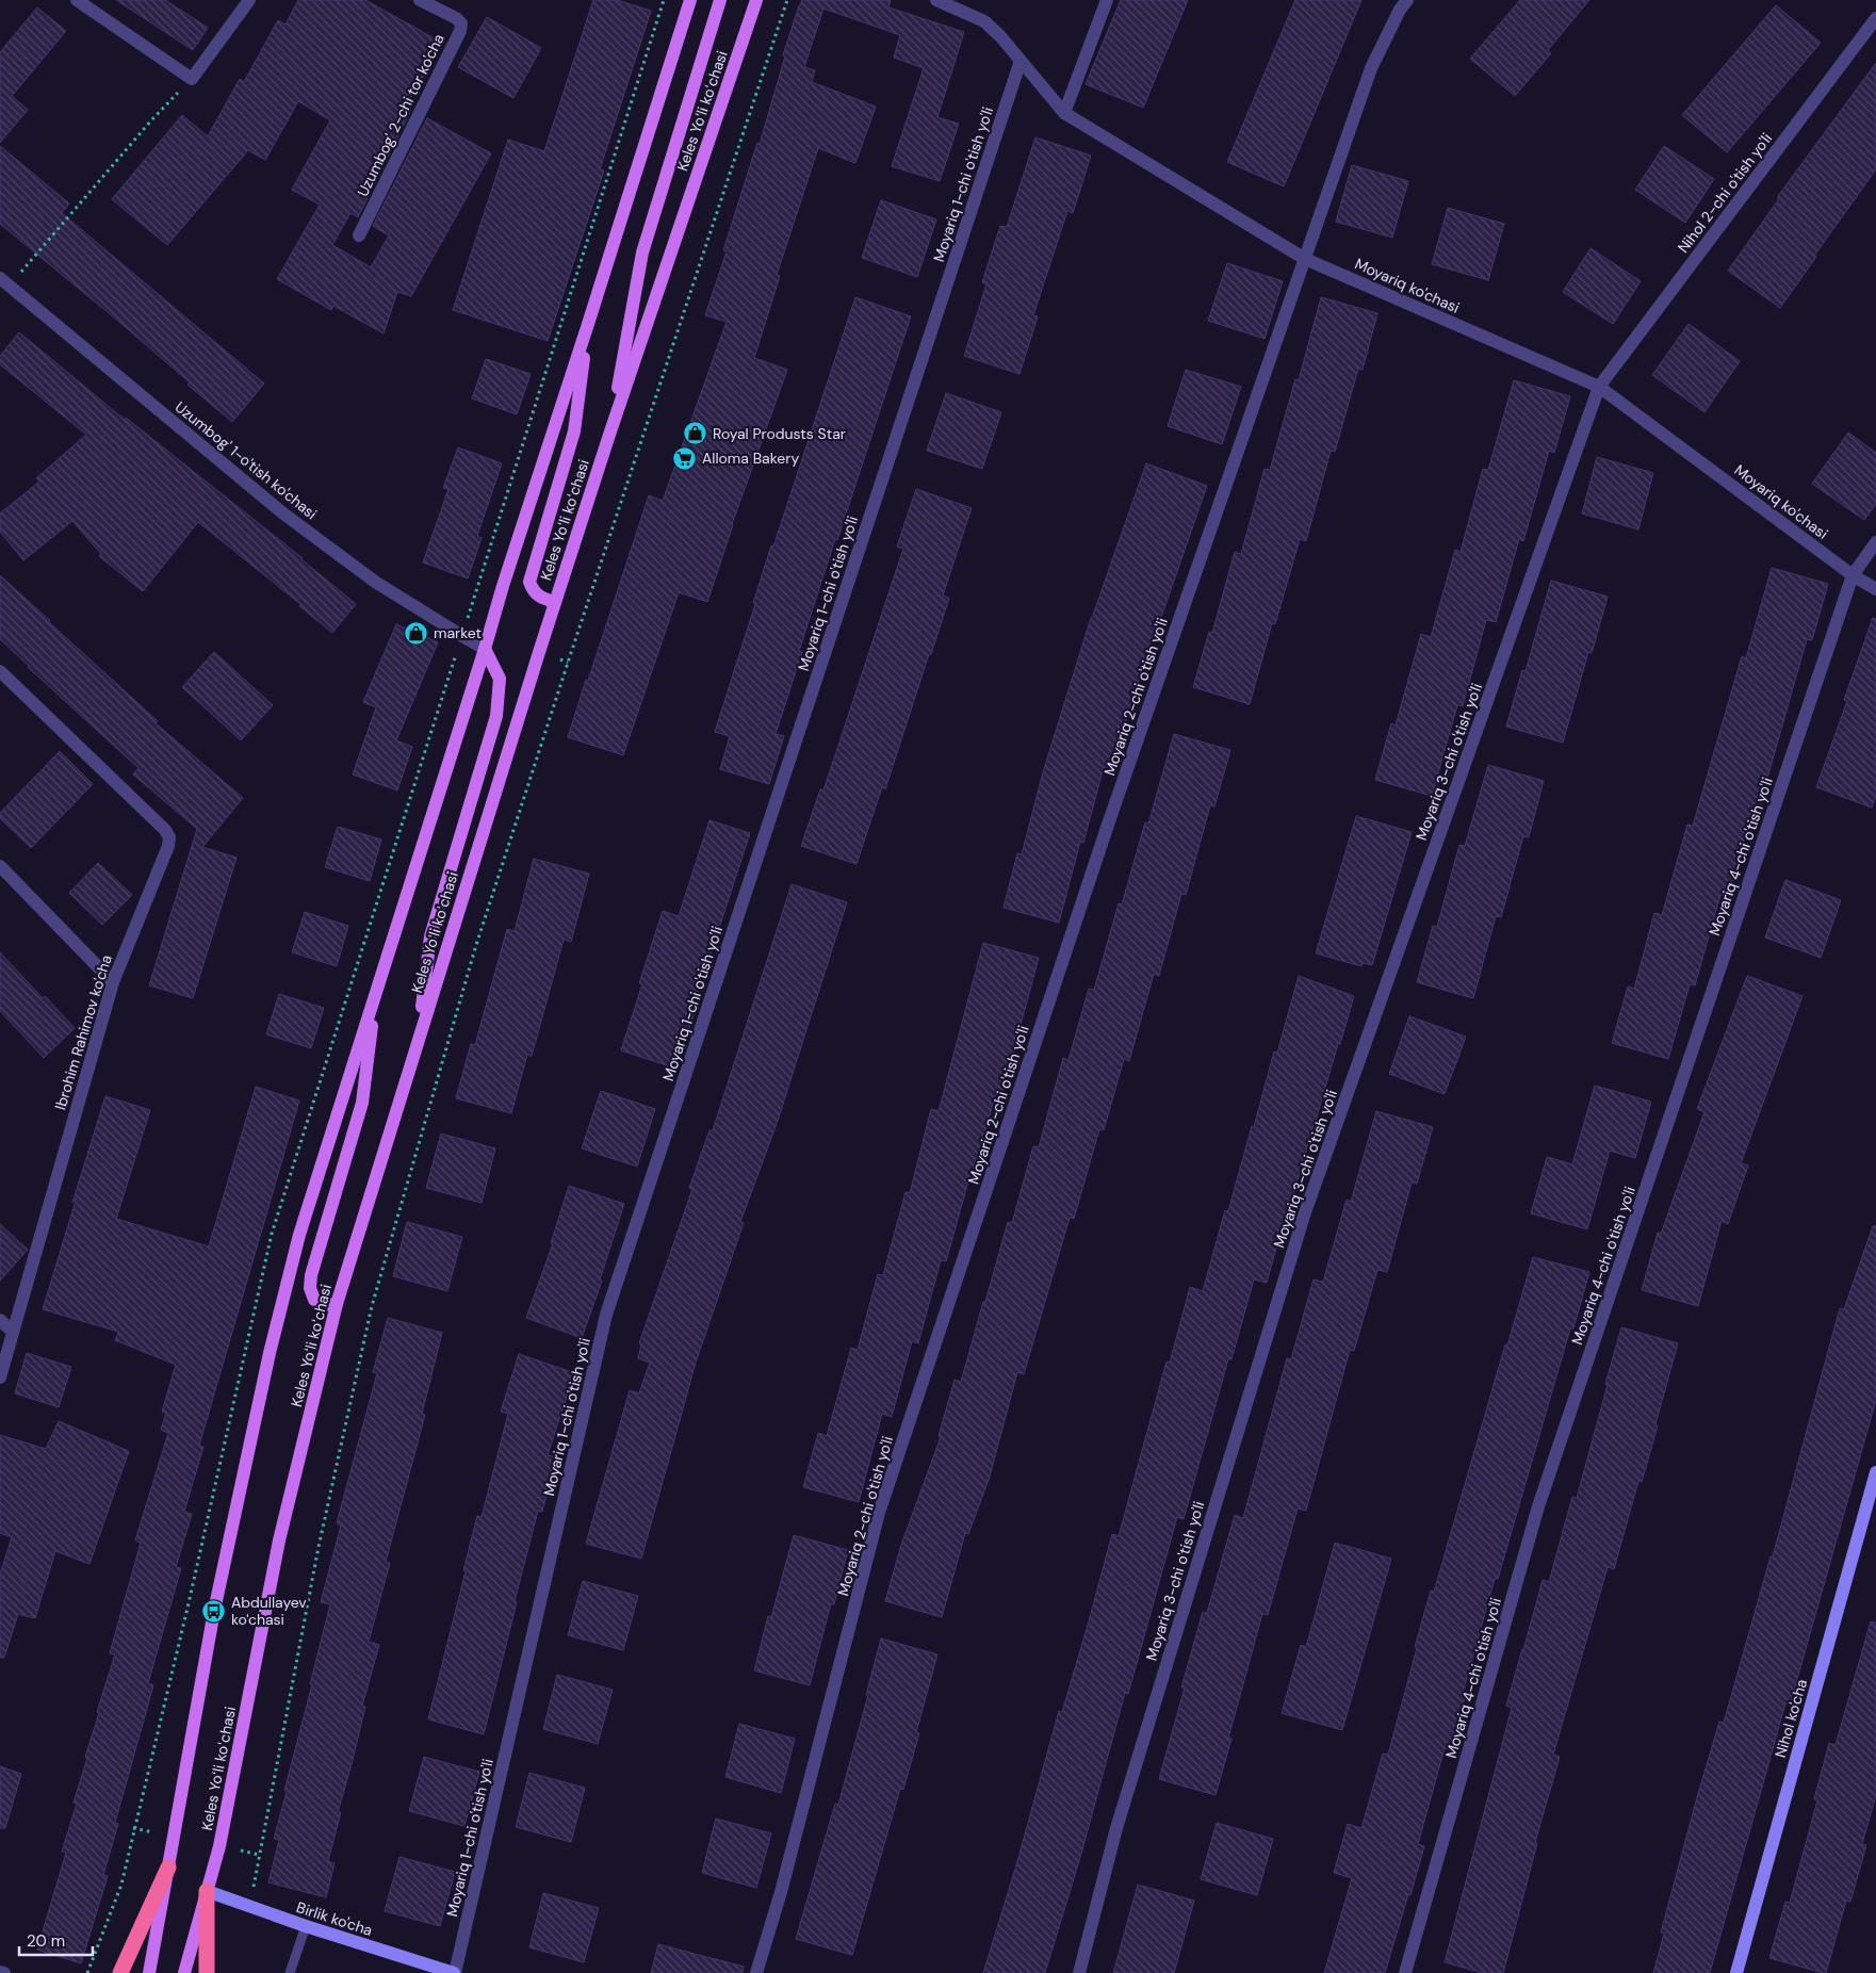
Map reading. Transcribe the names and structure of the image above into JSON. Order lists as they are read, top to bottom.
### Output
{
  "streets": {
    "main road": ["Keles Yoʻli koʻchasi"],
    "street": [
      "Uzumbog' 2-chi tor ko'cha",
      "Moyariq 1-chi o'tish yo'li",
      "Nihol 2-chi o'tish yo'li",
      "Moyariq ko'chasi",
      "Uzumbog' 1-o'tish ko'chasi",
      "Moyariq 2-chi o'tish yo'li",
      "Moyariq 3-chi o'tish yo'li",
      "Moyariq 4-chi o'tish yo'li",
      "Ibrohim Rahimov ko'cha",
      "Nihol ko'cha",
      "Birlik ko'cha"
    ]
  },
  "crossings": [
    ["Keles Yoʻli koʻchasi", "Birlik ko'cha"],
    ["Moyariq 1-chi o'tish yo'li", "Moyariq ko'chasi"],
    ["Moyariq 1-chi o'tish yo'li", "Birlik ko'cha"],
    ["Nihol 2-chi o'tish yo'li", "Moyariq ko'chasi"],
    ["Nihol 2-chi o'tish yo'li", "Moyariq 3-chi o'tish yo'li"],
    ["Moyariq ko'chasi", "Moyariq 2-chi o'tish yo'li"],
    ["Moyariq ko'chasi", "Moyariq 3-chi o'tish yo'li"],
    ["Moyariq ko'chasi", "Moyariq 4-chi o'tish yo'li"]
  ],
  "places": {
    "shop": ["Royal Produsts Star", "market"],
    "supermarket": ["Alloma Bakery"],
    "bus stop": ["Abdullayev ko'chasi"]
  },
  "scale_bar": "20 m"
}
